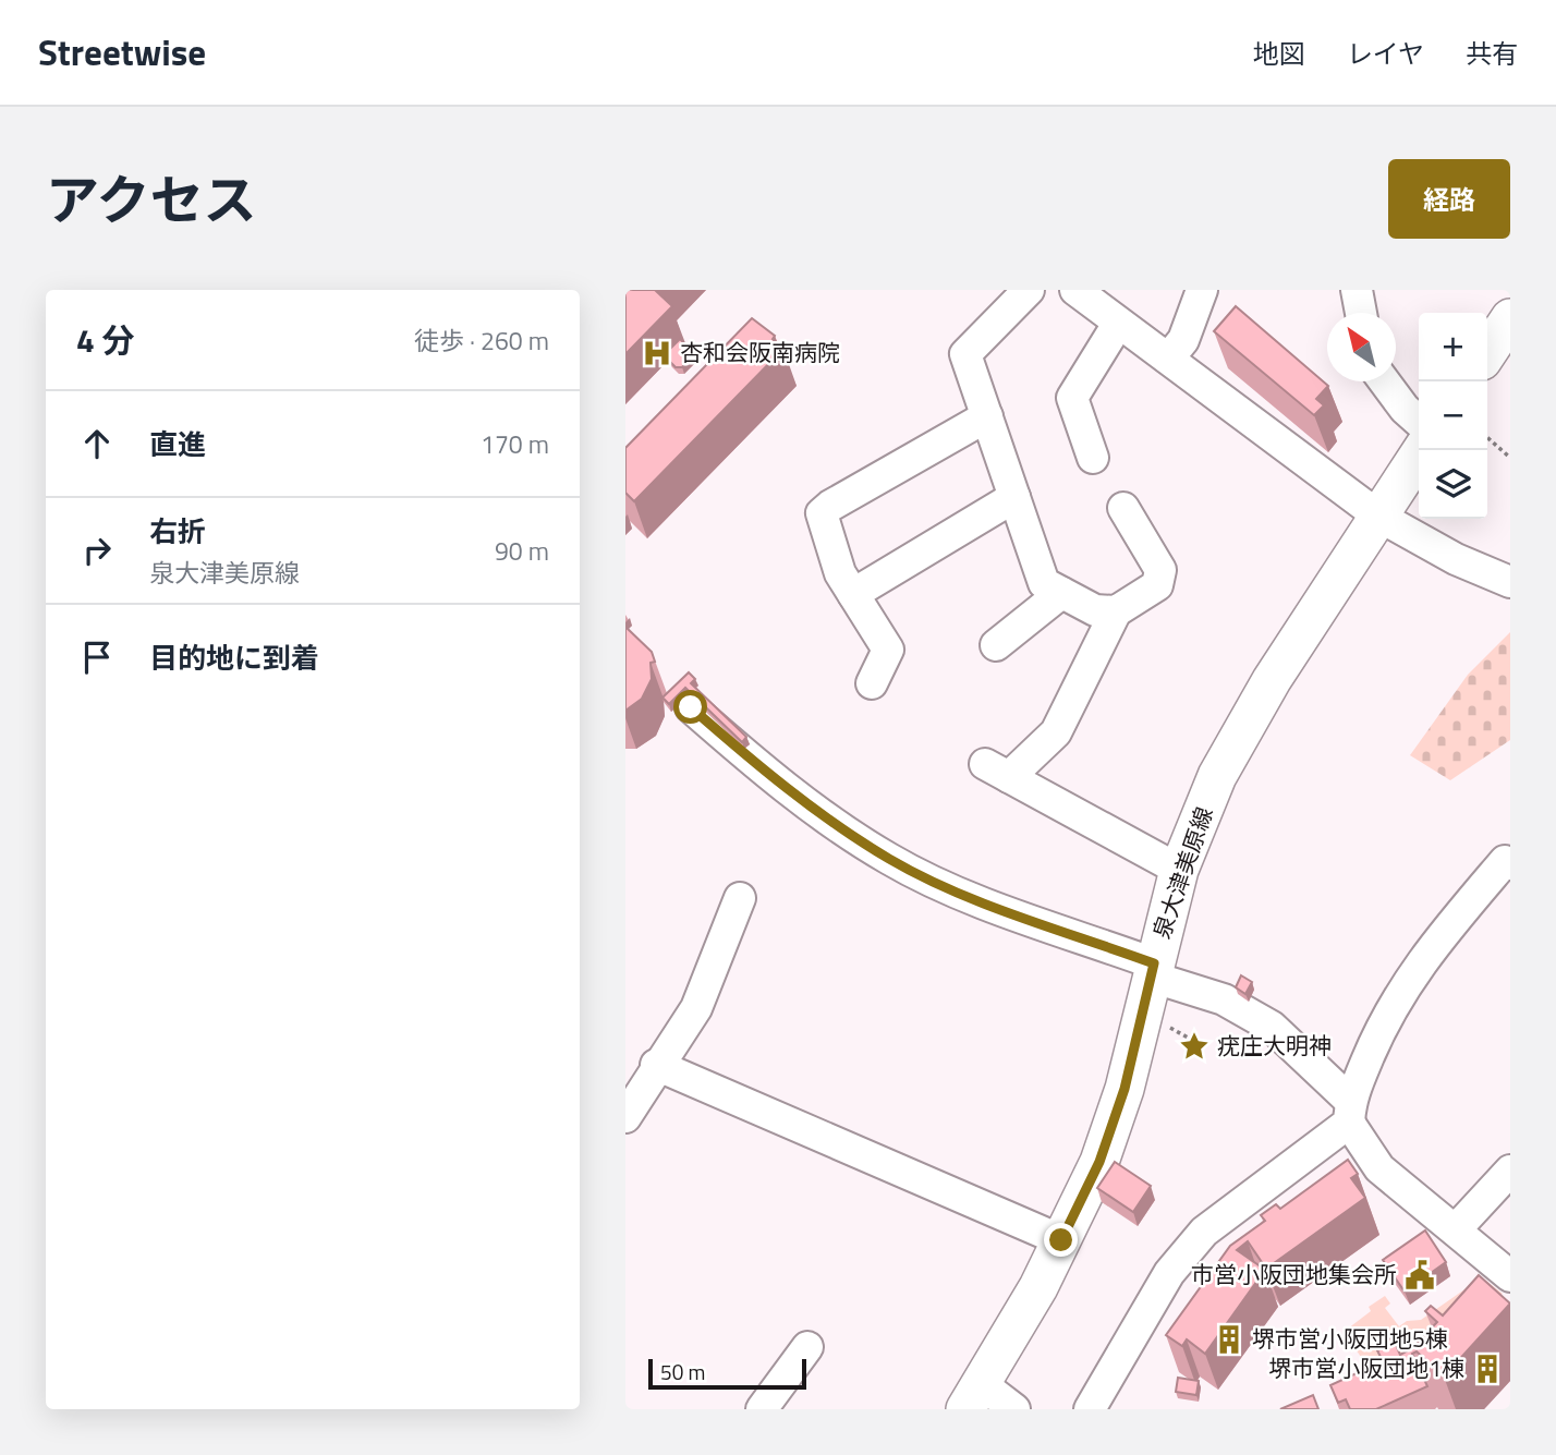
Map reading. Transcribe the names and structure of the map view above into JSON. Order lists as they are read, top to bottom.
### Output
{
  "streets": {
    "main road": ["泉大津美原線"]
  },
  "places": {
    "hospital": ["杏和会阪南病院"],
    "place": ["疣庄大明神"],
    "public building": ["市営小阪団地集会所"],
    "building": ["堺市営小阪団地5棟", "堺市営小阪団地1棟"]
  },
  "scale_bar": "50 m",
  "north": "top left",
  "page": {
    "header": "Streetwise",
    "nav": ["地図", "レイヤ", "共有"],
    "title": "アクセス",
    "buttons": "経路",
    "heading": ["4 分", "徒歩 · 260 m"],
    "map_buttons": ["+", "−"],
    "list": [
      ["直進", "170 m"],
      ["右折", "泉大津美原線", "90 m"],
      "目的地に到着"
    ],
    "scale": "50 m"
  }
}
